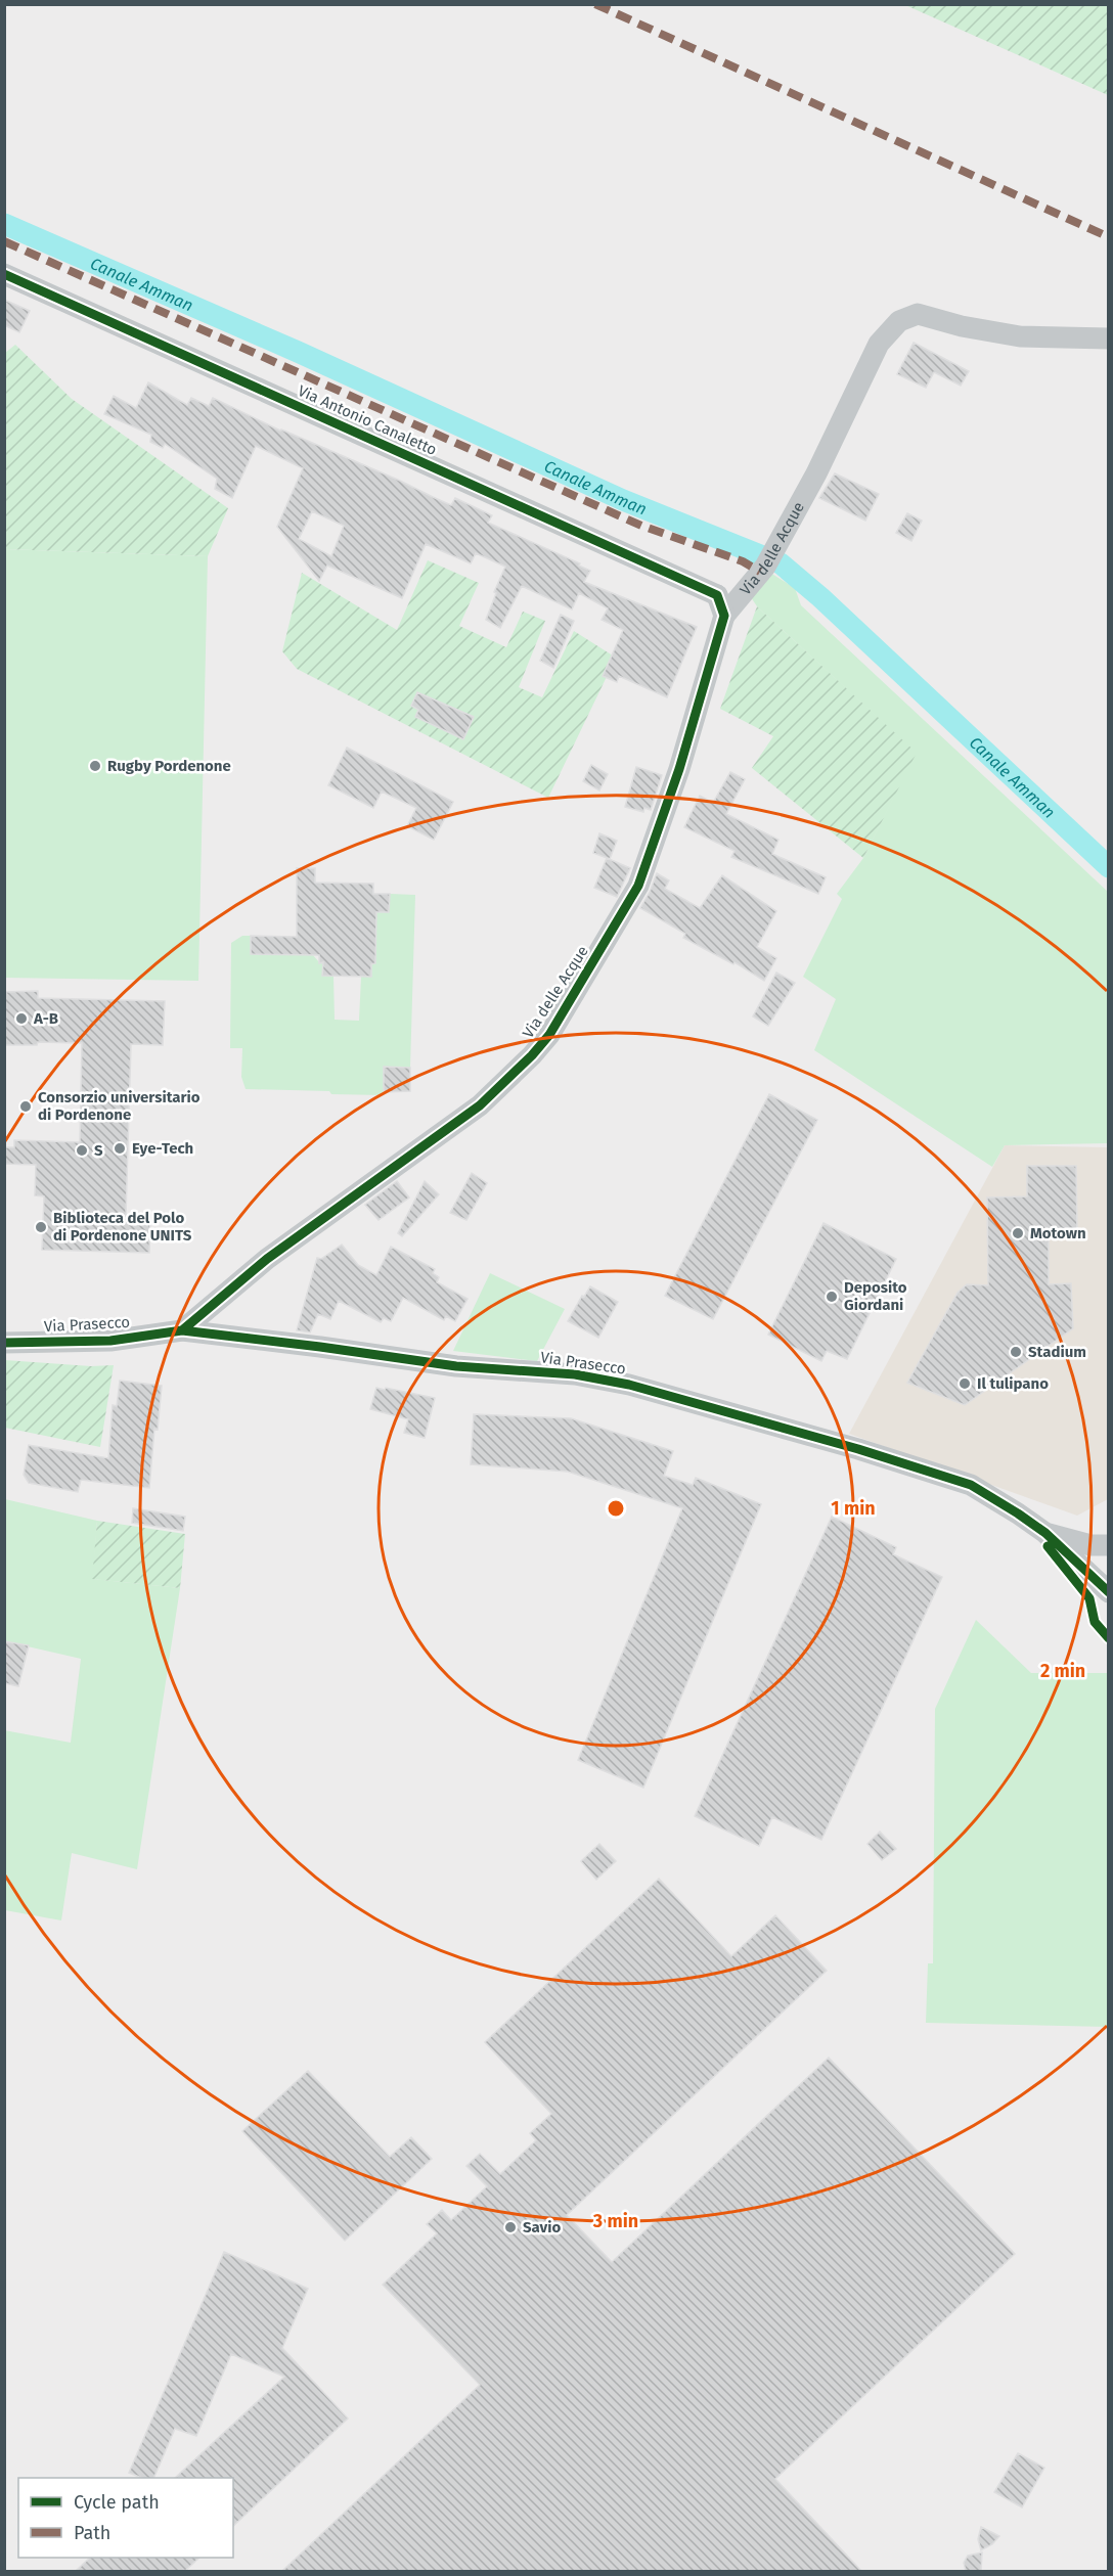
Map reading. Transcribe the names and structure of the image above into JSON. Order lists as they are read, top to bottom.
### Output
{
  "streets": {
    "street": ["Via Antonio Canaletto", "Via delle Acque", "Via Prasecco"]
  },
  "crossings": [
    ["Via Antonio Canaletto", "Via delle Acque"],
    ["Via delle Acque", "Via Prasecco"]
  ],
  "water": ["Canale Amman"],
  "places": [
    "Rugby Pordenone",
    "A-B",
    "Consorzio universitario di Pordenone",
    "Eye-Tech",
    "S",
    "Biblioteca del Polo di Pordenone UNITS",
    "Motown",
    "Deposito Giordani",
    "Stadium",
    "Il tulipano",
    "Savio"
  ],
  "legend": ["Cycle path", "Path"],
  "rings": ["1 min", "2 min", "3 min"]
}
